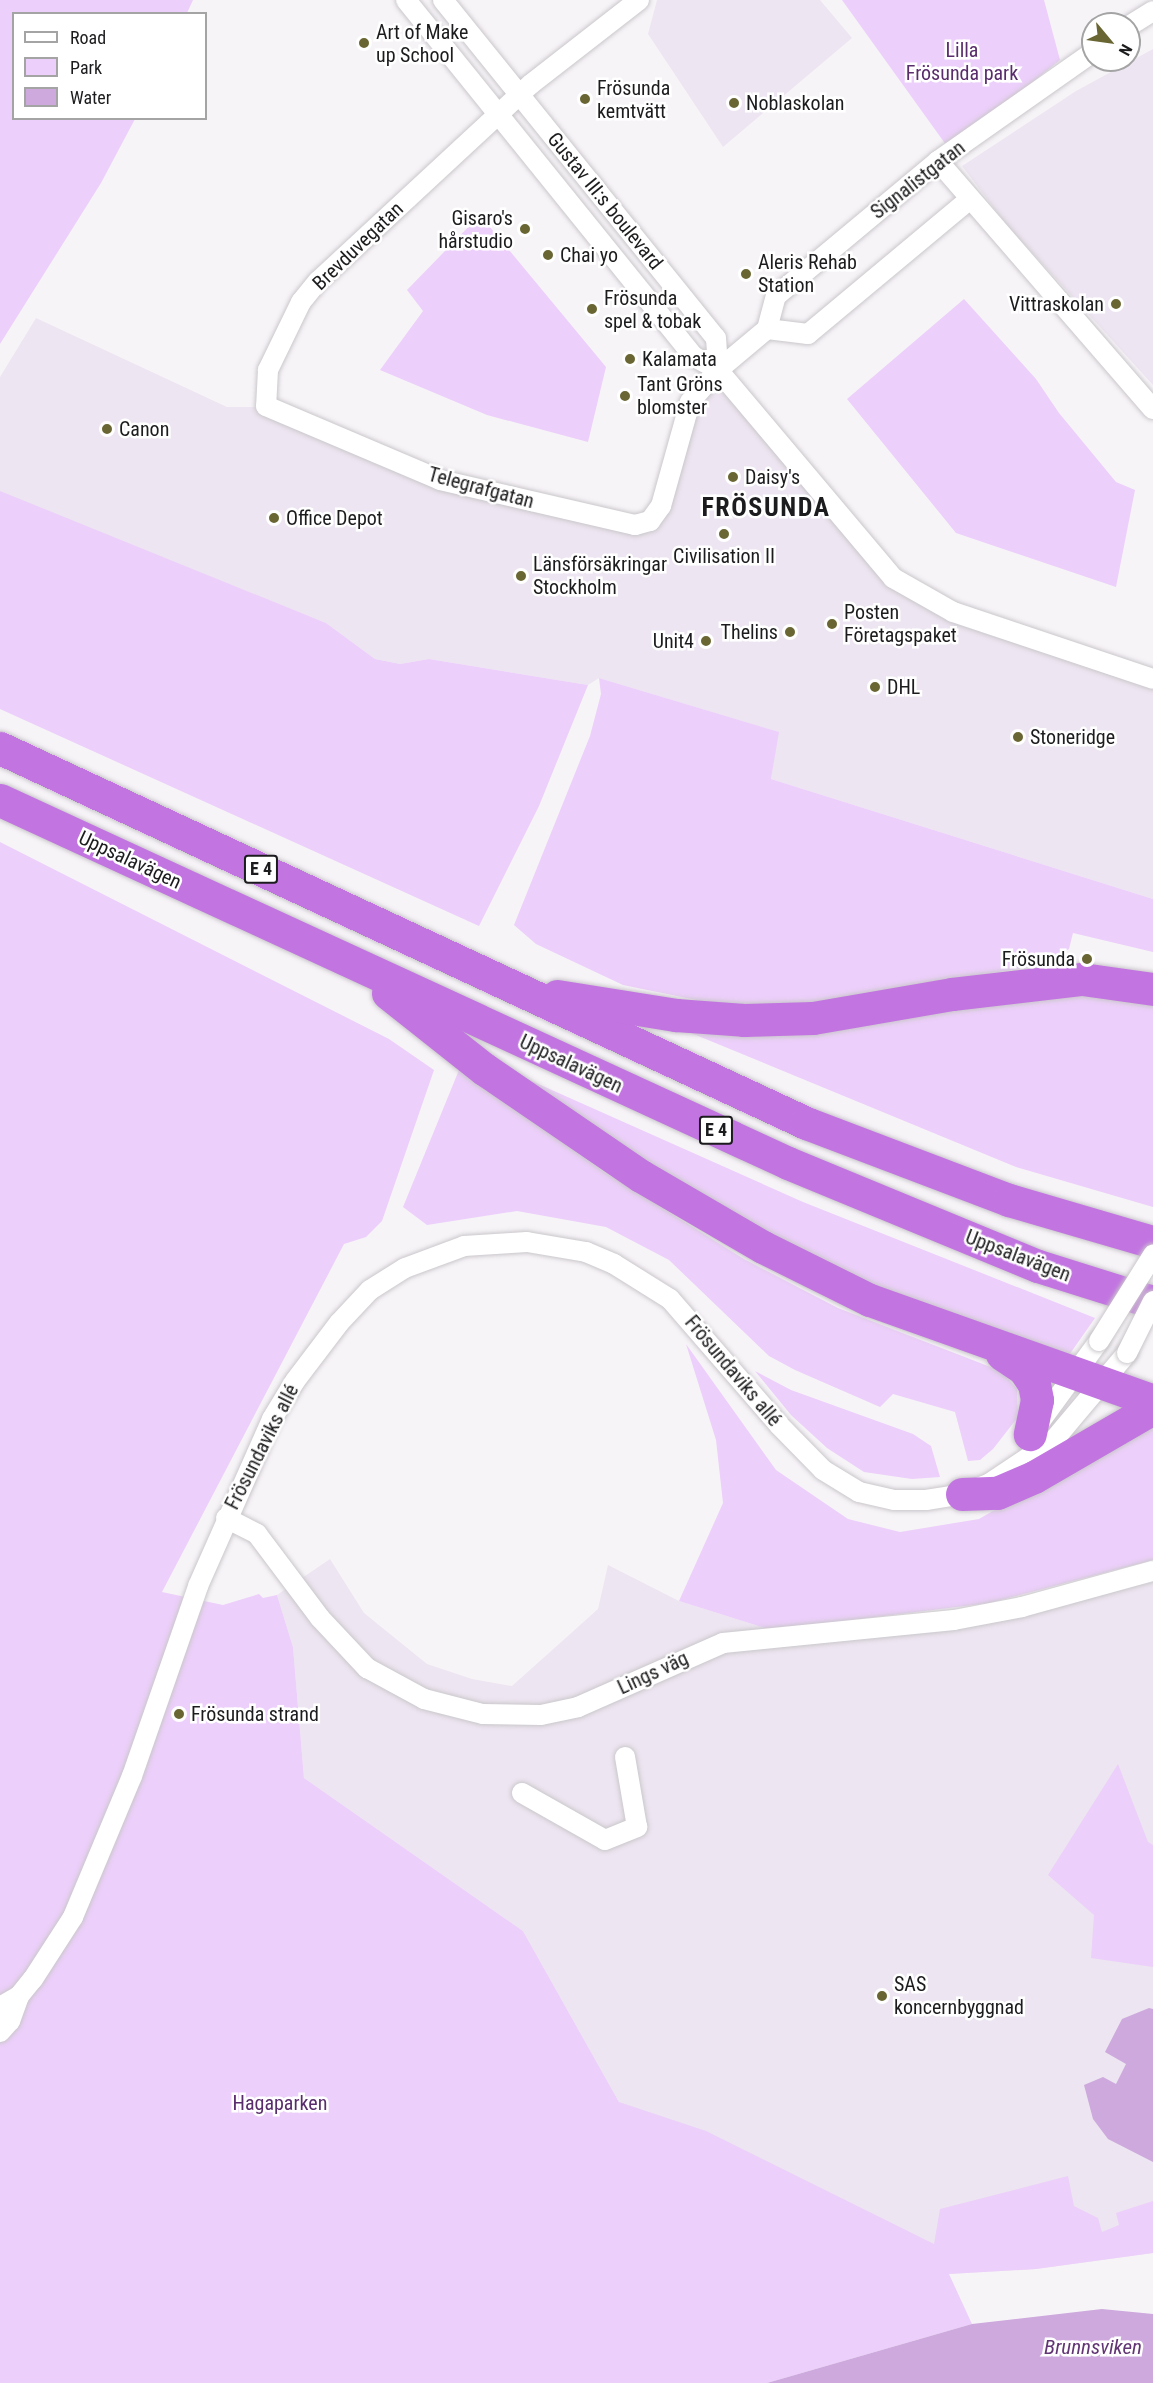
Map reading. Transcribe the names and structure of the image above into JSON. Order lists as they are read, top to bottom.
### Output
{
  "streets": {
    "highway": ["Uppsalavägen", "E 4"],
    "street": [
      "Signalistgatan",
      "Gustav III:s boulevard",
      "Brevduvegatan",
      "Telegrafgatan",
      "Frösundaviks allé",
      "Lings väg"
    ]
  },
  "crossings": [
    ["Gustav III:s boulevard", "Brevduvegatan"],
    ["Gustav III:s boulevard", "Telegrafgatan"],
    ["Brevduvegatan", "Telegrafgatan"],
    ["Uppsalavägen", "Frösundaviks allé"],
    ["Frösundaviks allé", "Lings väg"]
  ],
  "districts": ["FRÖSUNDA"],
  "water": ["Brunnsviken"],
  "parks": ["Lilla Frösunda park", "Hagaparken"],
  "places": [
    "Art of Make up School",
    "Frösunda kemtvätt",
    "Noblaskolan",
    "Gisaro's hårstudio",
    "Chai yo",
    "Aleris Rehab Station",
    "Vittraskolan",
    "Frösunda spel & tobak",
    "Kalamata",
    "Tant Gröns blomster",
    "Canon",
    "Daisy's",
    "Office Depot",
    "Civilisation II",
    "Länsförsäkringar Stockholm",
    "Posten Företagspaket",
    "Thelins",
    "Unit4",
    "DHL",
    "Stoneridge",
    "Frösunda",
    "Frösunda strand",
    "SAS koncernbyggnad"
  ],
  "legend": ["Road", "Park", "Water"],
  "north": "bottom right"
}
